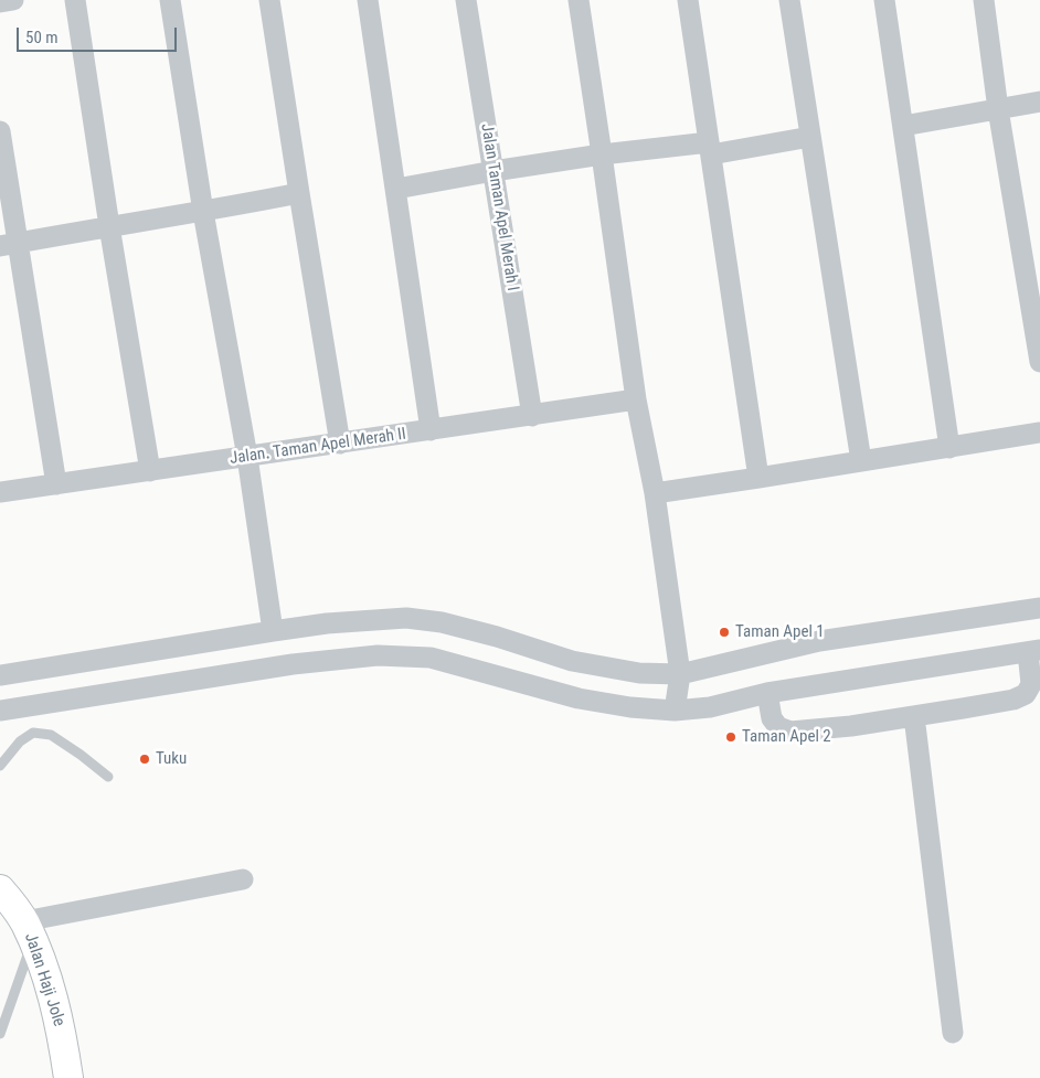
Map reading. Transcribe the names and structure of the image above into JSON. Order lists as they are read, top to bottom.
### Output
{
  "streets": {
    "main road": ["Jalan Haji Jole"],
    "street": ["Jalan Taman Apel Merah I", "Jalan. Taman Apel Merah II"]
  },
  "crossings": [
    ["Jalan Taman Apel Merah I", "Jalan. Taman Apel Merah II"]
  ],
  "places": ["Taman Apel 1", "Taman Apel 2", "Tuku"],
  "scale_bar": "50 m"
}
